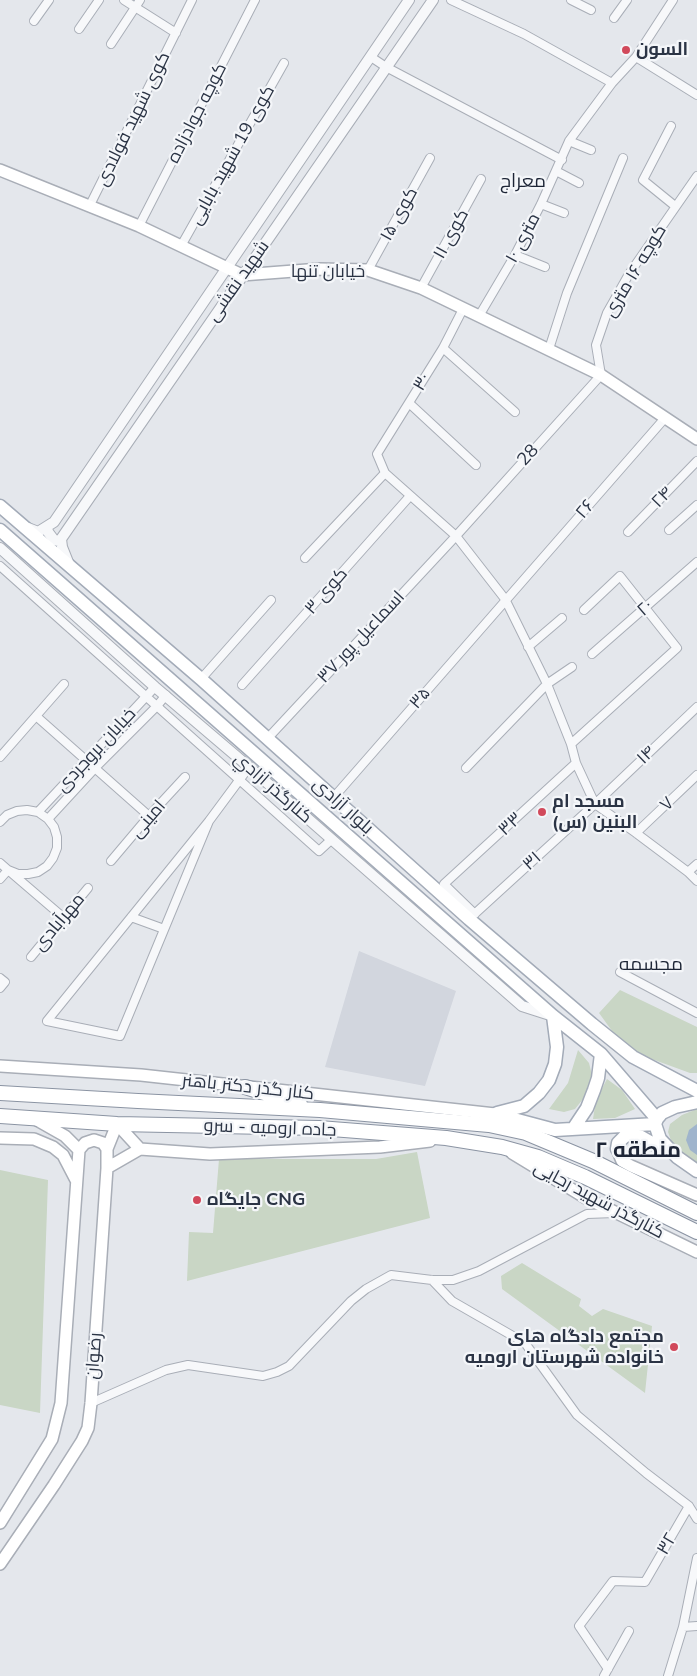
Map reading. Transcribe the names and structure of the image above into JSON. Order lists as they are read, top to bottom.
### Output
{
  "streets": {
    "highway": ["جاده ارومیه - سرو"],
    "main road": [
      "خیابان تنها",
      "بلوار آزادی",
      "کنار گذر دکتر باهنر",
      "کنارگذر شهید رجایی",
      "رضوان"
    ],
    "street": [
      "کوچه جوادزاده",
      "کوی شهید فولادی",
      "کوی 19 شهید بابایی",
      "کوی ۱۵",
      "کوی ۱۱",
      "۱۰ متری",
      "کوچه ۱۶ متری",
      "شهید نقشی",
      "۳۰",
      "28",
      "۲۴",
      "۲۶",
      "کوی ۳",
      "۲۰",
      "اسماعیل پور ۳۷",
      "۳۵",
      "خیابان بروجردی",
      "۱۴",
      "کنارگذر آزادي",
      "۷",
      "امینی",
      "۳۳",
      "۳۱",
      "مهرآبادی",
      "۳۲"
    ]
  },
  "crossings": [
    ["کوچه جوادزاده", "خیابان تنها"],
    ["کوی شهید فولادی", "خیابان تنها"],
    ["کوی 19 شهید بابایی", "خیابان تنها"],
    ["کوی ۱۵", "خیابان تنها"],
    ["کوی ۱۱", "خیابان تنها"],
    ["۱۰ متری", "خیابان تنها"],
    ["کوچه ۱۶ متری", "خیابان تنها"],
    ["کوچه ۱۶ متری", "28"],
    ["خیابان تنها", "شهید نقشی"],
    ["خیابان تنها", "۳۰"],
    ["خیابان تنها", "28"],
    ["خیابان تنها", "۲۶"],
    ["28", "اسماعیل پور ۳۷"],
    ["۲۶", "۳۵"],
    ["اسماعیل پور ۳۷", "بلوار آزادی"],
    ["۳۵", "بلوار آزادی"],
    ["خیابان بروجردی", "کنارگذر آزادي"],
    ["۱۴", "۳۱"],
    ["کنارگذر آزادي", "بلوار آزادی"],
    ["بلوار آزادی", "۳۳"],
    ["بلوار آزادی", "۳۱"],
    ["۳۳", "۳۱"],
    ["کنار گذر دکتر باهنر", "جاده ارومیه - سرو"],
    ["جاده ارومیه - سرو", "کنارگذر شهید رجایی"],
    ["جاده ارومیه - سرو", "رضوان"]
  ],
  "districts": ["معراج", "مجسمه", "منطقه ۲"],
  "places": [
    "السون",
    "مسجد ام البنین (س)",
    "جایگاه CNG",
    "مجتمع دادگاه های خانواده شهرستان ارومیه"
  ]
}
